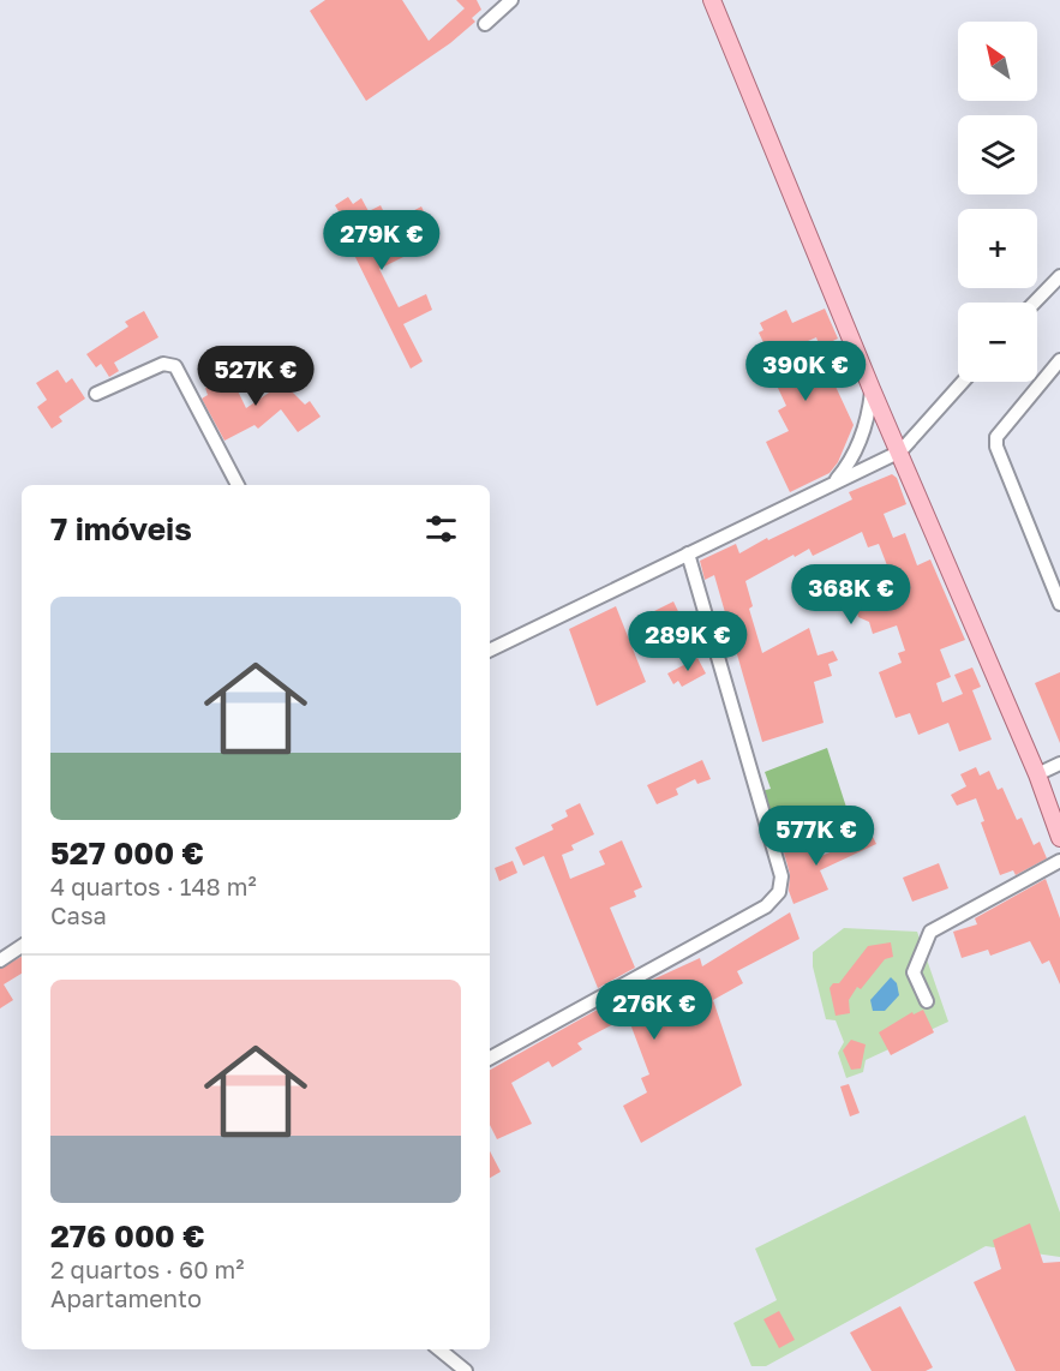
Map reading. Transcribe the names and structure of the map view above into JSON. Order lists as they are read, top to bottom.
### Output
{
  "north": "top left",
  "page": {
    "map_buttons": ["+", "−"],
    "price": [
      "279K €",
      "390K €",
      "527K €",
      "368K €",
      "289K €",
      "577K €",
      "276K €"
    ],
    "heading": "7 imóveis",
    "list": [
      {
        "name": "527 000 €",
        "note": "4 quartos · 148 m² · Casa"
      },
      {
        "name": "276 000 €",
        "note": "2 quartos · 60 m² · Apartamento"
      }
    ]
  }
}
